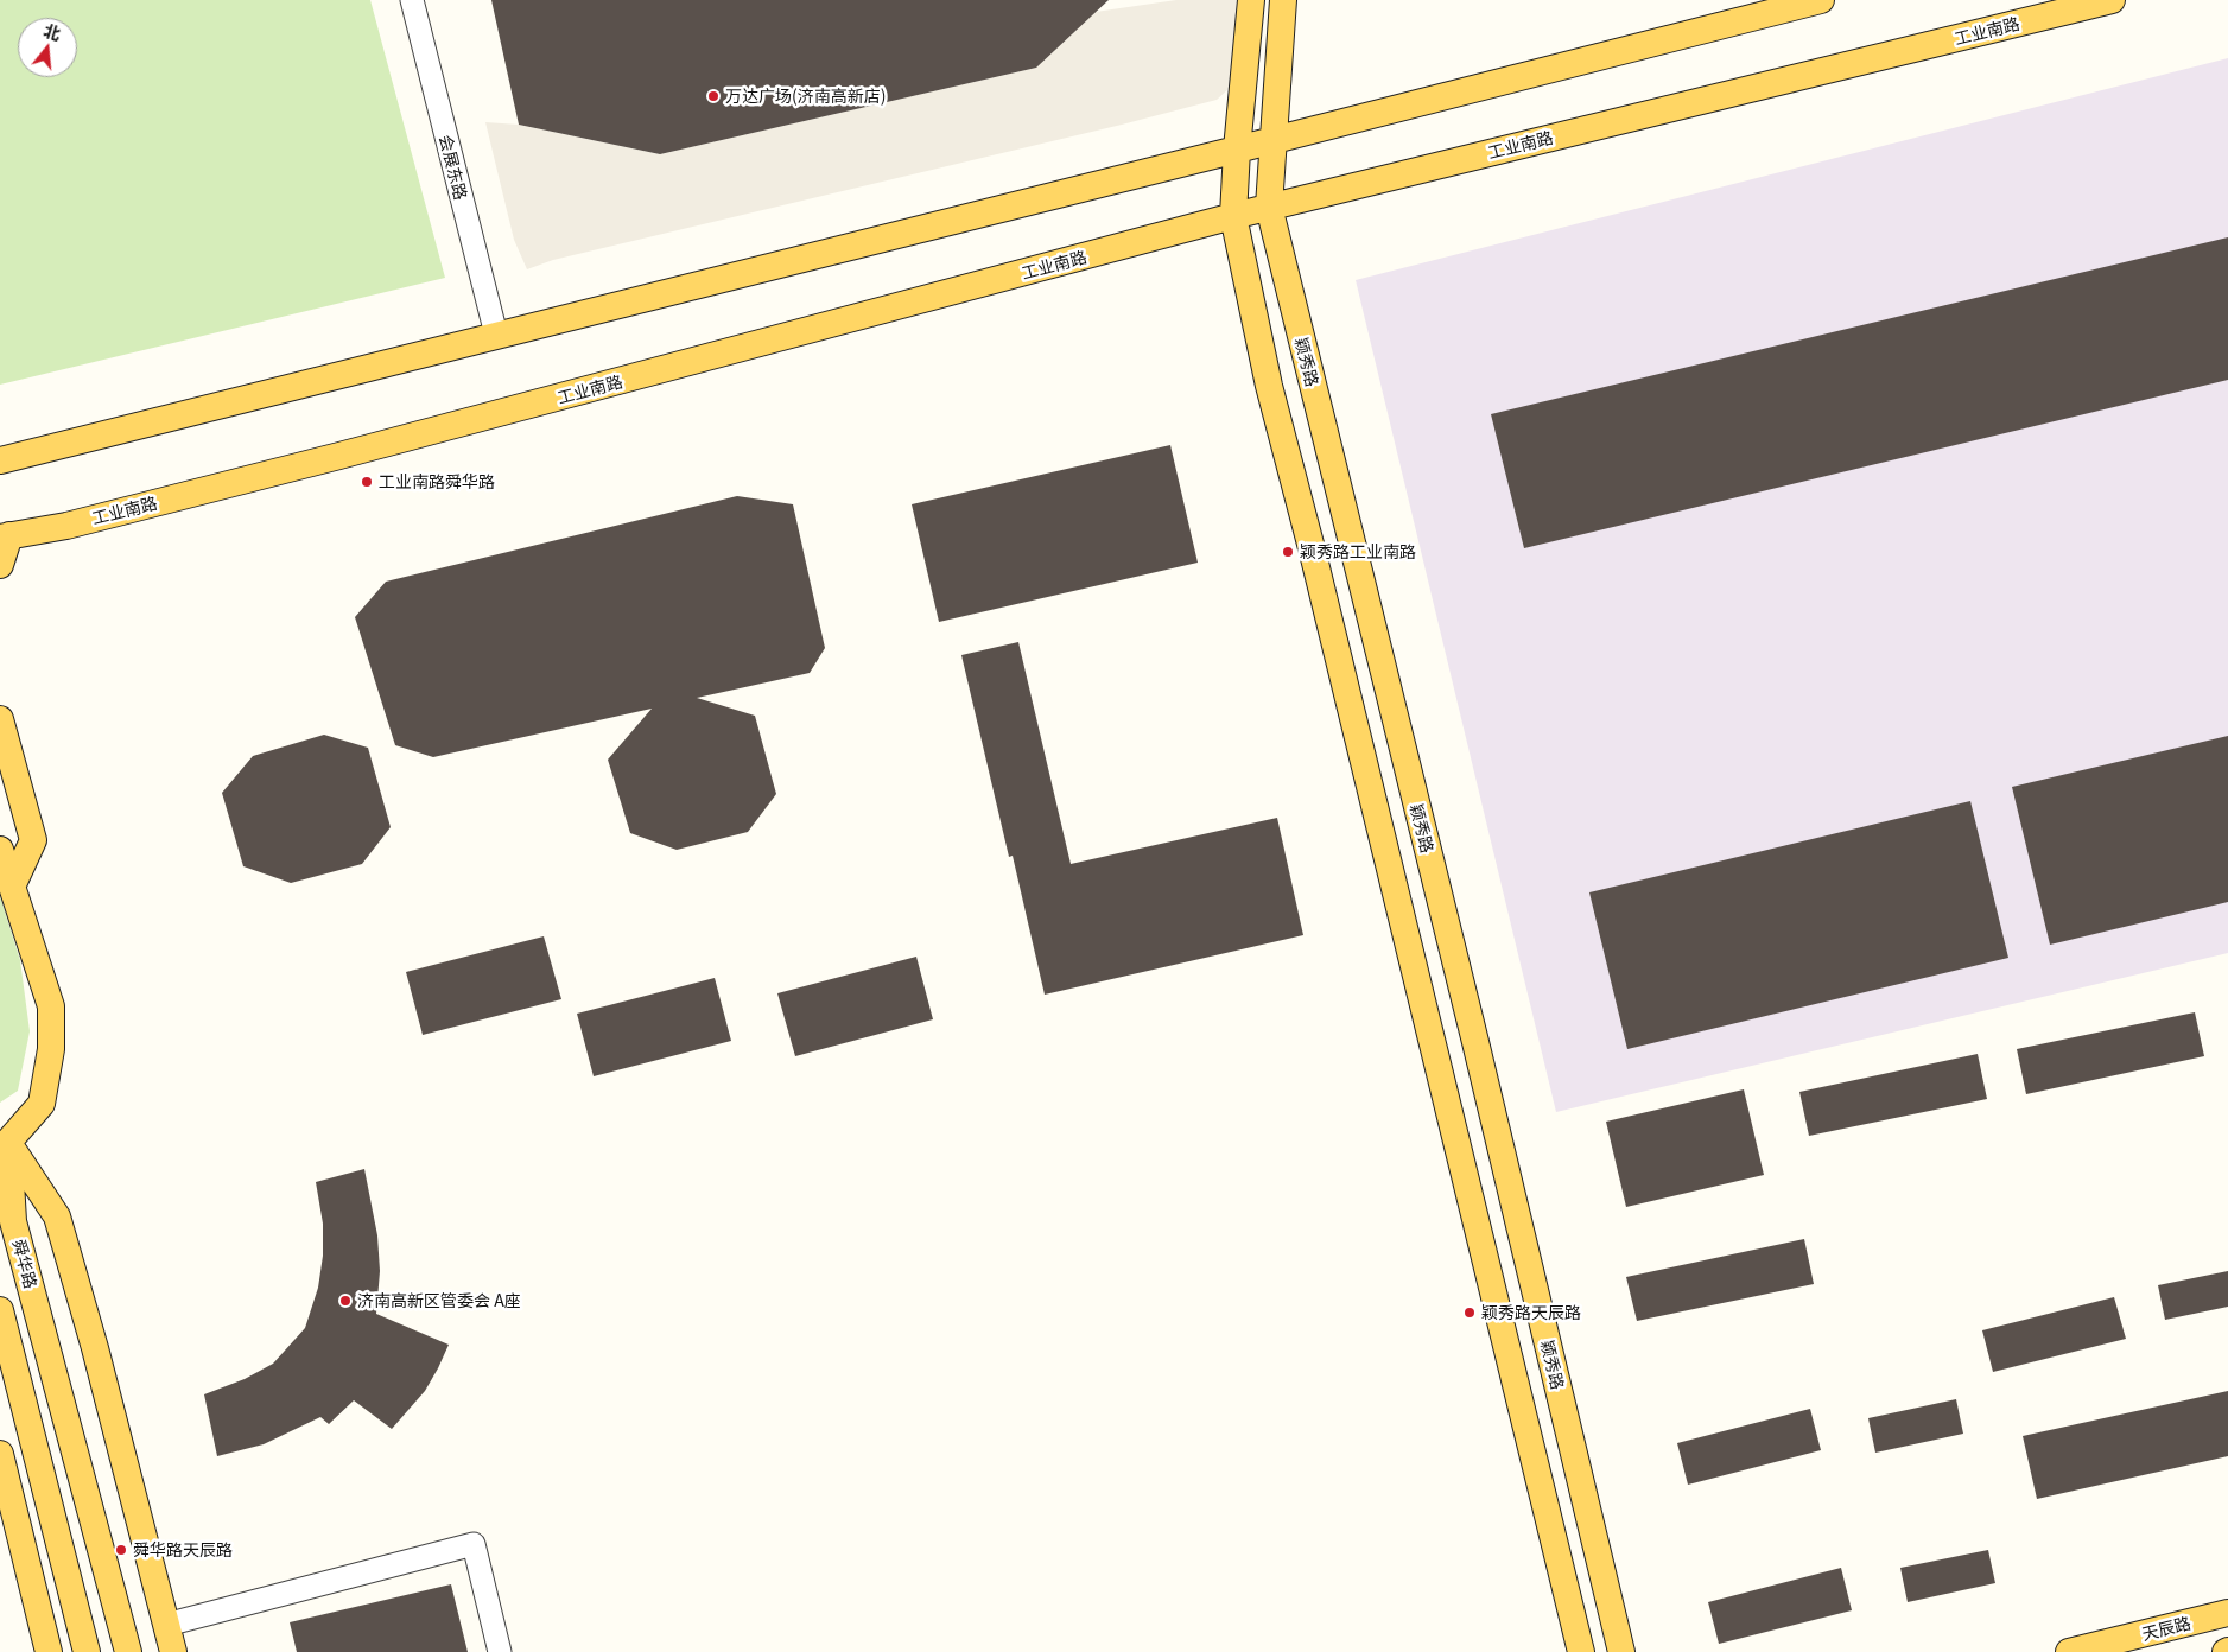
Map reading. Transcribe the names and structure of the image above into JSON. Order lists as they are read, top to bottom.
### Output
{
  "streets": {
    "main road": [
      "工业南路",
      "颖秀路",
      "舜华路",
      "天辰路"
    ],
    "street": ["会展东路"]
  },
  "crossings": [
    ["工业南路", "颖秀路"]
  ],
  "places": [
    "万达广场(济南高新店)",
    "工业南路舜华路",
    "颖秀路工业南路",
    "济南高新区管委会 A座",
    "颖秀路天辰路",
    "舜华路天辰路"
  ],
  "north": "top"
}
